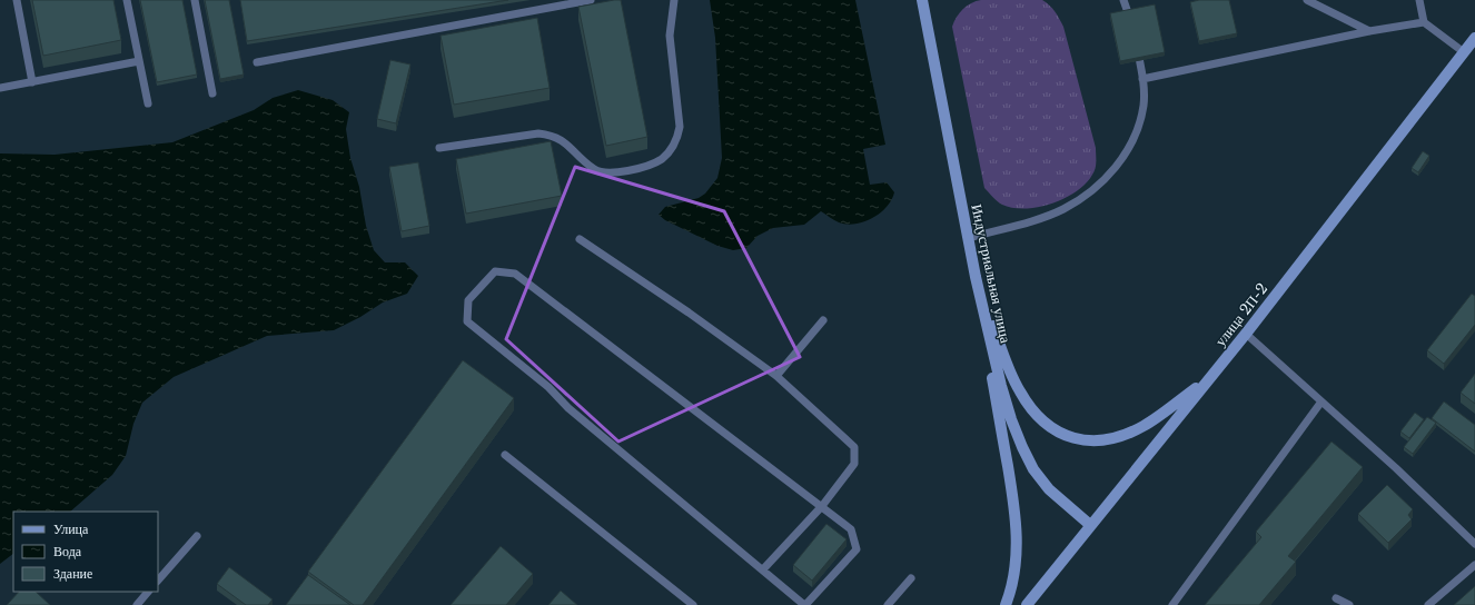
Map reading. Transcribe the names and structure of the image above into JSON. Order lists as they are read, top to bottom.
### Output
{
  "streets": {
    "main road": ["Индустриальная улица", "улица 2П-2"]
  },
  "crossings": [
    ["Индустриальная улица", "улица 2П-2"]
  ],
  "legend": ["Улица", "Вода", "Здание"]
}
